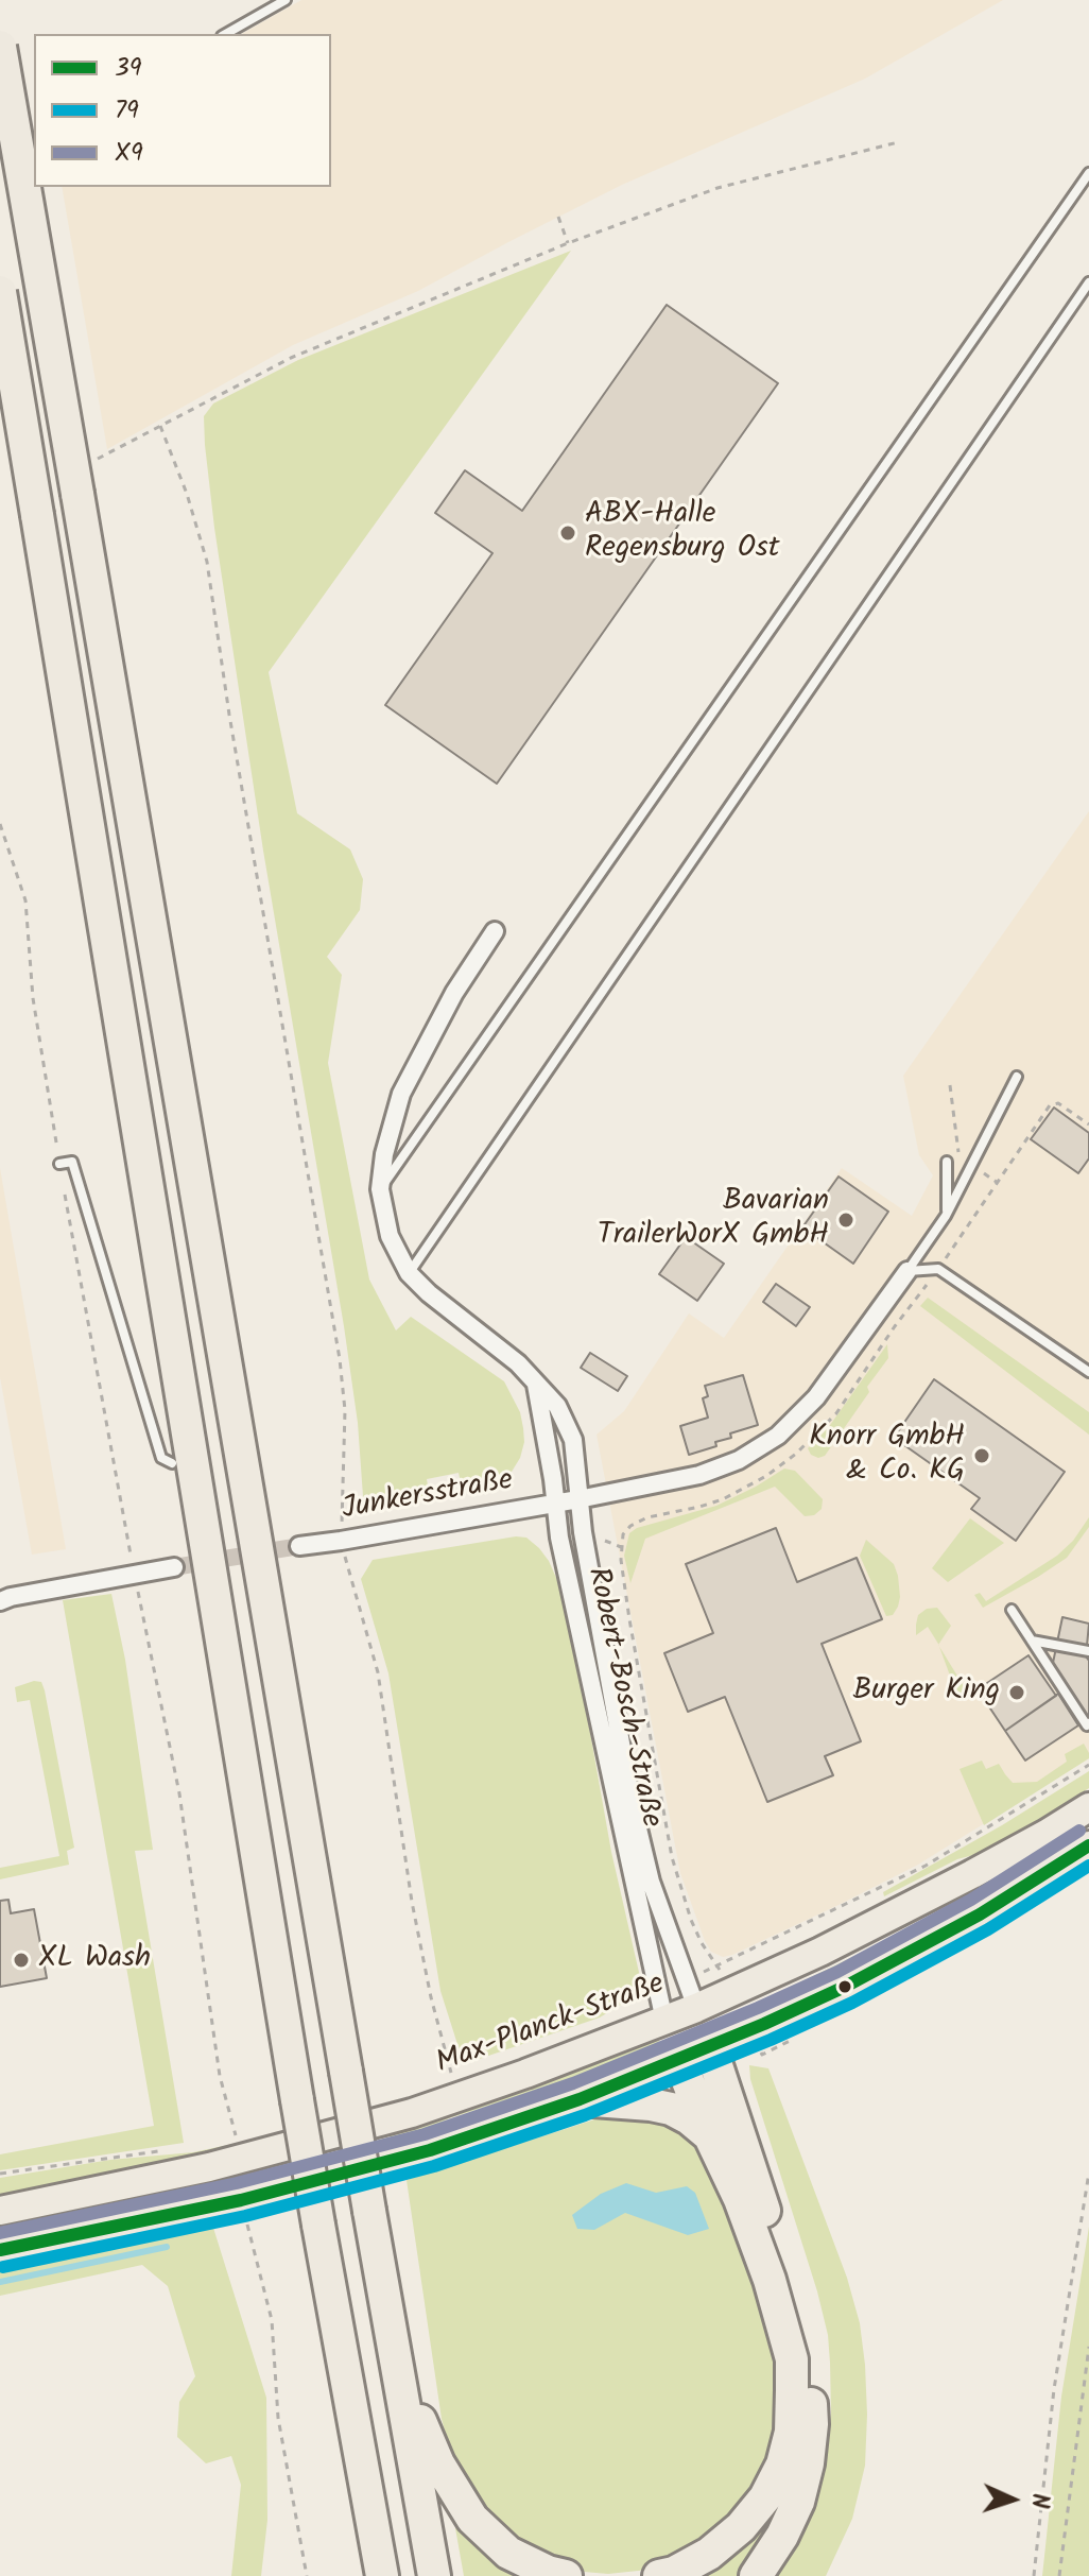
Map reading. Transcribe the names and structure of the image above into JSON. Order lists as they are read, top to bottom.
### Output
{
  "streets": {
    "main road": ["Max-Planck-Straße"],
    "street": ["Junkersstraße", "Robert-Bosch-Straße"]
  },
  "crossings": [
    ["Junkersstraße", "Robert-Bosch-Straße"],
    ["Robert-Bosch-Straße", "Max-Planck-Straße"]
  ],
  "places": [
    "ABX-Halle Regensburg Ost",
    "Bavarian TrailerWorX GmbH",
    "Knorr GmbH & Co. KG",
    "Burger King",
    "XL Wash"
  ],
  "lines": ["transit line X9", "transit line 39", "transit line 79"],
  "legend": ["39", "79", "X9"],
  "north": "right"
}
